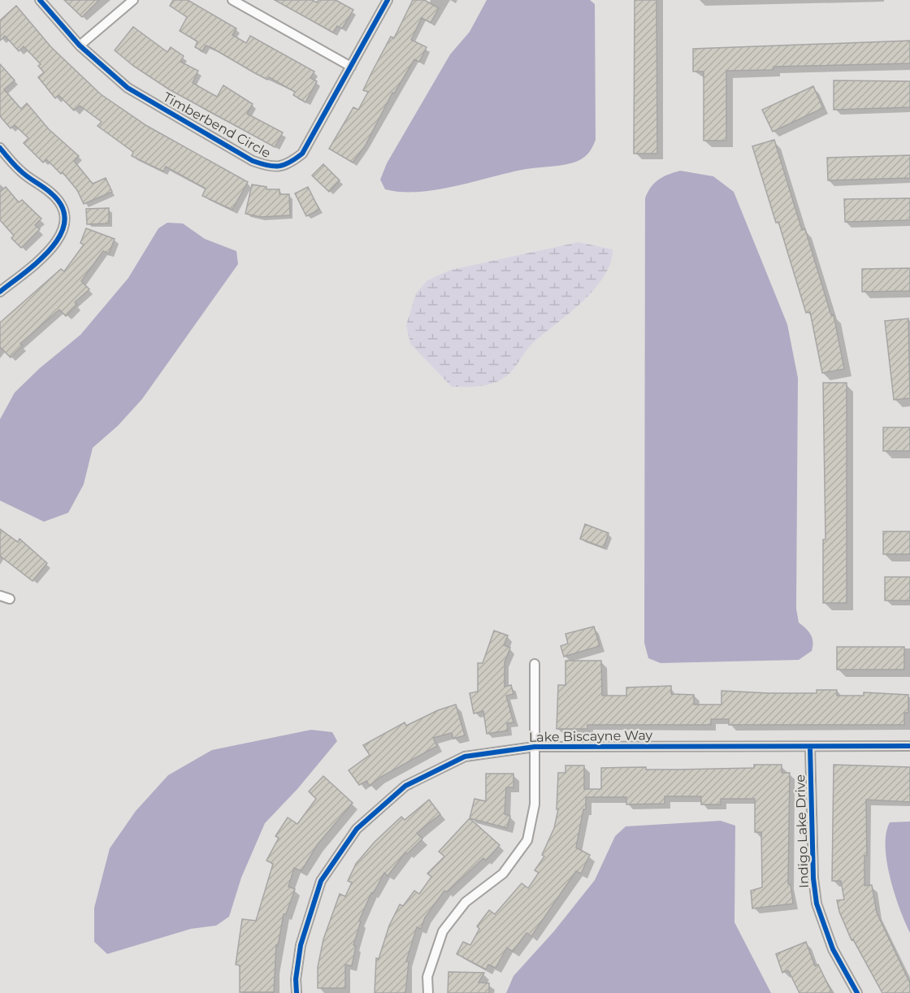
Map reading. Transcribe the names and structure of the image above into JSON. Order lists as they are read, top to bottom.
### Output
{
  "streets": {
    "street": ["Timberbend Circle", "Lake Biscayne Way", "Indigo Lake Drive"]
  },
  "crossings": [
    ["Lake Biscayne Way", "Indigo Lake Drive"]
  ]
}
